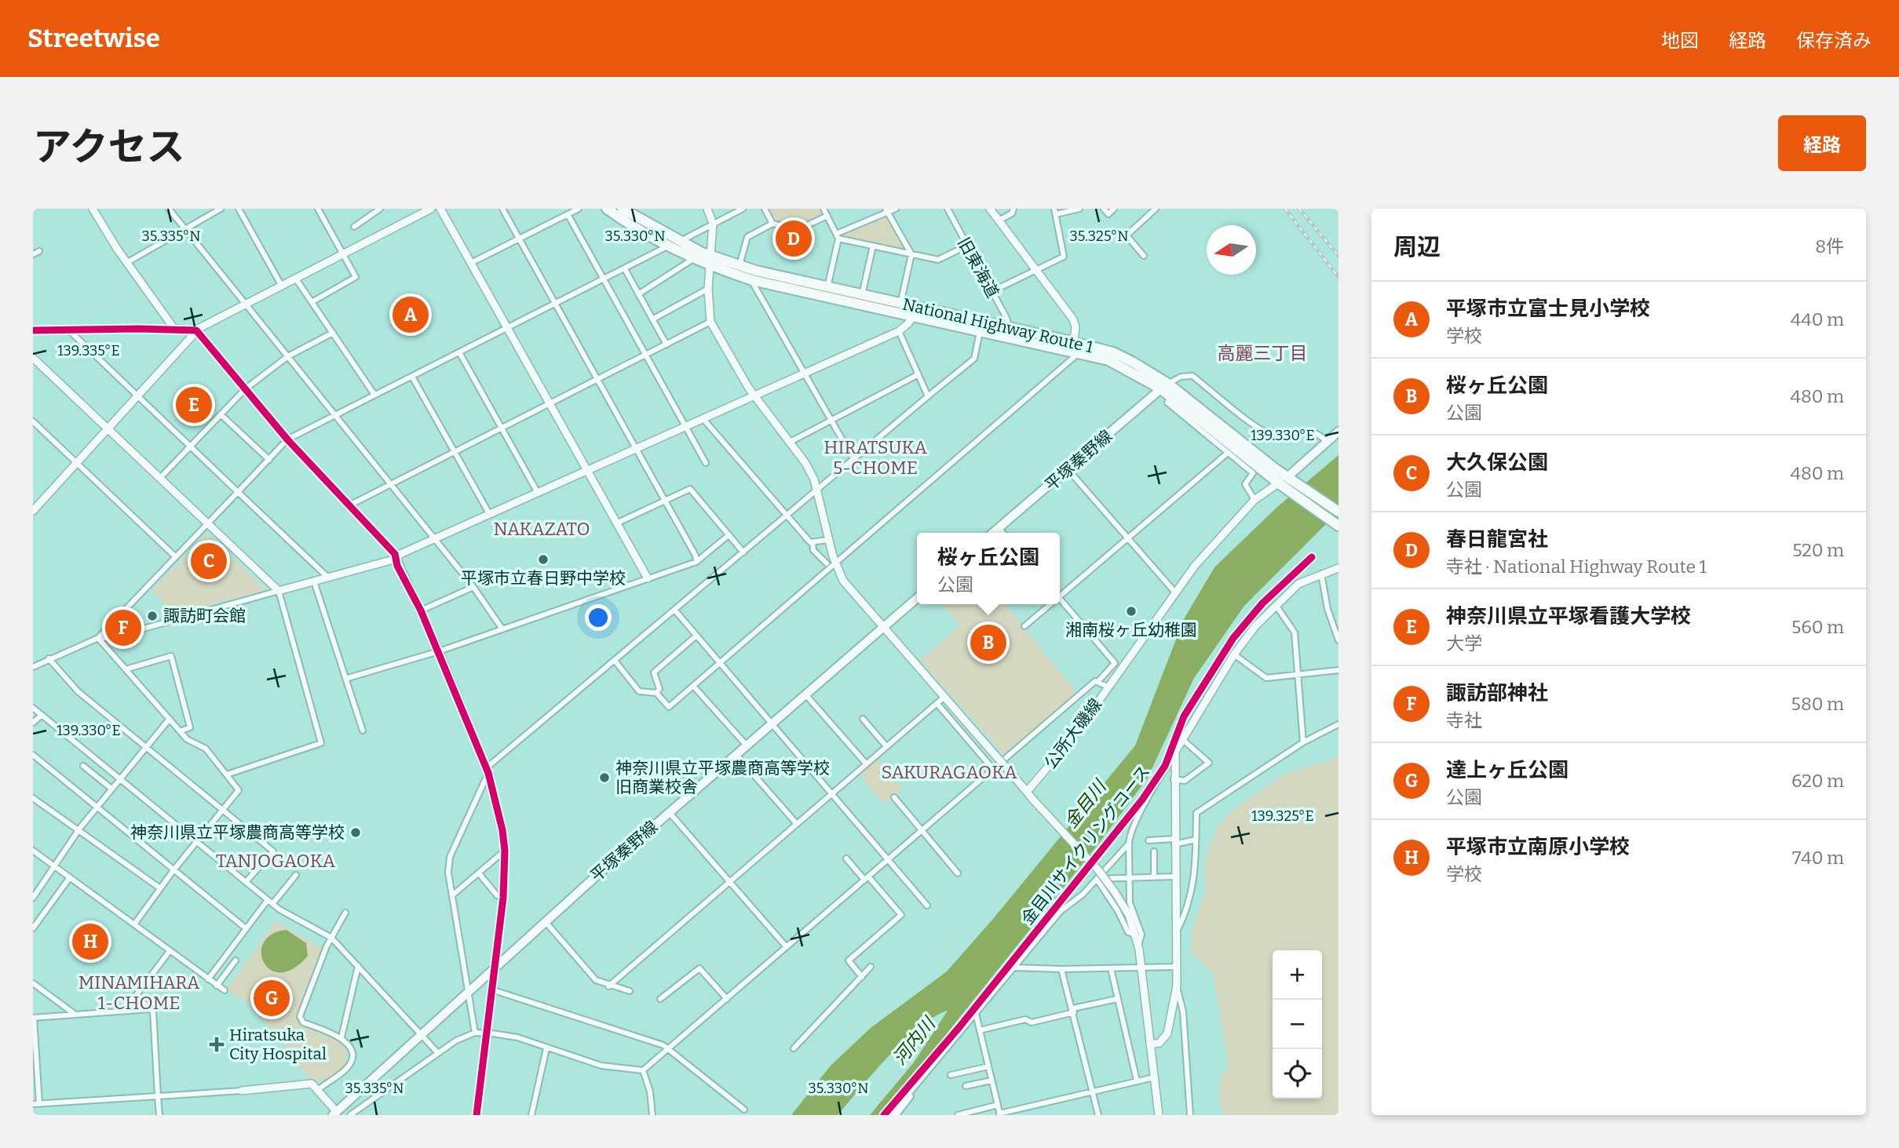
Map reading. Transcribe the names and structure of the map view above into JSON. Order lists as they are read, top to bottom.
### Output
{
  "streets": {
    "highway": ["National Highway Route 1"],
    "main road": ["平塚秦野線"],
    "street": ["旧東海道", "公所大磯線"],
    "cycle path": ["金目川サイクリングコース"]
  },
  "crossings": [
    ["旧東海道", "National Highway Route 1"],
    ["National Highway Route 1", "平塚秦野線"],
    ["National Highway Route 1", "公所大磯線"]
  ],
  "districts": [
    "高麗三丁目",
    "HIRATSUKA 5-CHOME",
    "NAKAZATO",
    "SAKURAGAOKA",
    "TANJOGAOKA",
    "MINAMIHARA 1-CHOME"
  ],
  "water": ["金目川", "河内川"],
  "places": {
    "other": [
      "平塚市立春日野中学校",
      "湘南桜ヶ丘幼稚園",
      "諏訪町会館",
      "神奈川県立平塚農商高等学校 旧商業校舎",
      "神奈川県立平塚農商高等学校"
    ],
    "health": ["Hiratsuka City Hospital"]
  },
  "north": "left",
  "page": {
    "header": "Streetwise",
    "nav": ["地図", "経路", "保存済み"],
    "title": "アクセス",
    "buttons": "経路",
    "heading": ["周辺", "8件"],
    "pins": [
      "D",
      "A",
      "E",
      "C",
      "F",
      "B",
      "H",
      "G"
    ],
    "list": [
      {
        "mark": "A",
        "name": "平塚市立富士見小学校",
        "note": "学校",
        "value": "440 m"
      },
      {
        "mark": "B",
        "name": "桜ヶ丘公園",
        "note": "公園",
        "value": "480 m"
      },
      {
        "mark": "C",
        "name": "大久保公園",
        "note": "公園",
        "value": "480 m"
      },
      {
        "mark": "D",
        "name": "春日龍宮社",
        "note": "寺社 · National Highway Route 1",
        "value": "520 m"
      },
      {
        "mark": "E",
        "name": "神奈川県立平塚看護大学校",
        "note": "大学",
        "value": "560 m"
      },
      {
        "mark": "F",
        "name": "諏訪部神社",
        "note": "寺社",
        "value": "580 m"
      },
      {
        "mark": "G",
        "name": "達上ヶ丘公園",
        "note": "公園",
        "value": "620 m"
      },
      {
        "mark": "H",
        "name": "平塚市立南原小学校",
        "note": "学校",
        "value": "740 m"
      }
    ],
    "popup": ["桜ヶ丘公園", "公園"],
    "map_buttons": ["+", "−"]
  },
  "coordinates": [
    "35.335°N",
    "35.330°N",
    "35.325°N",
    "139.335°E",
    "139.330°E",
    "139.325°E"
  ]
}
